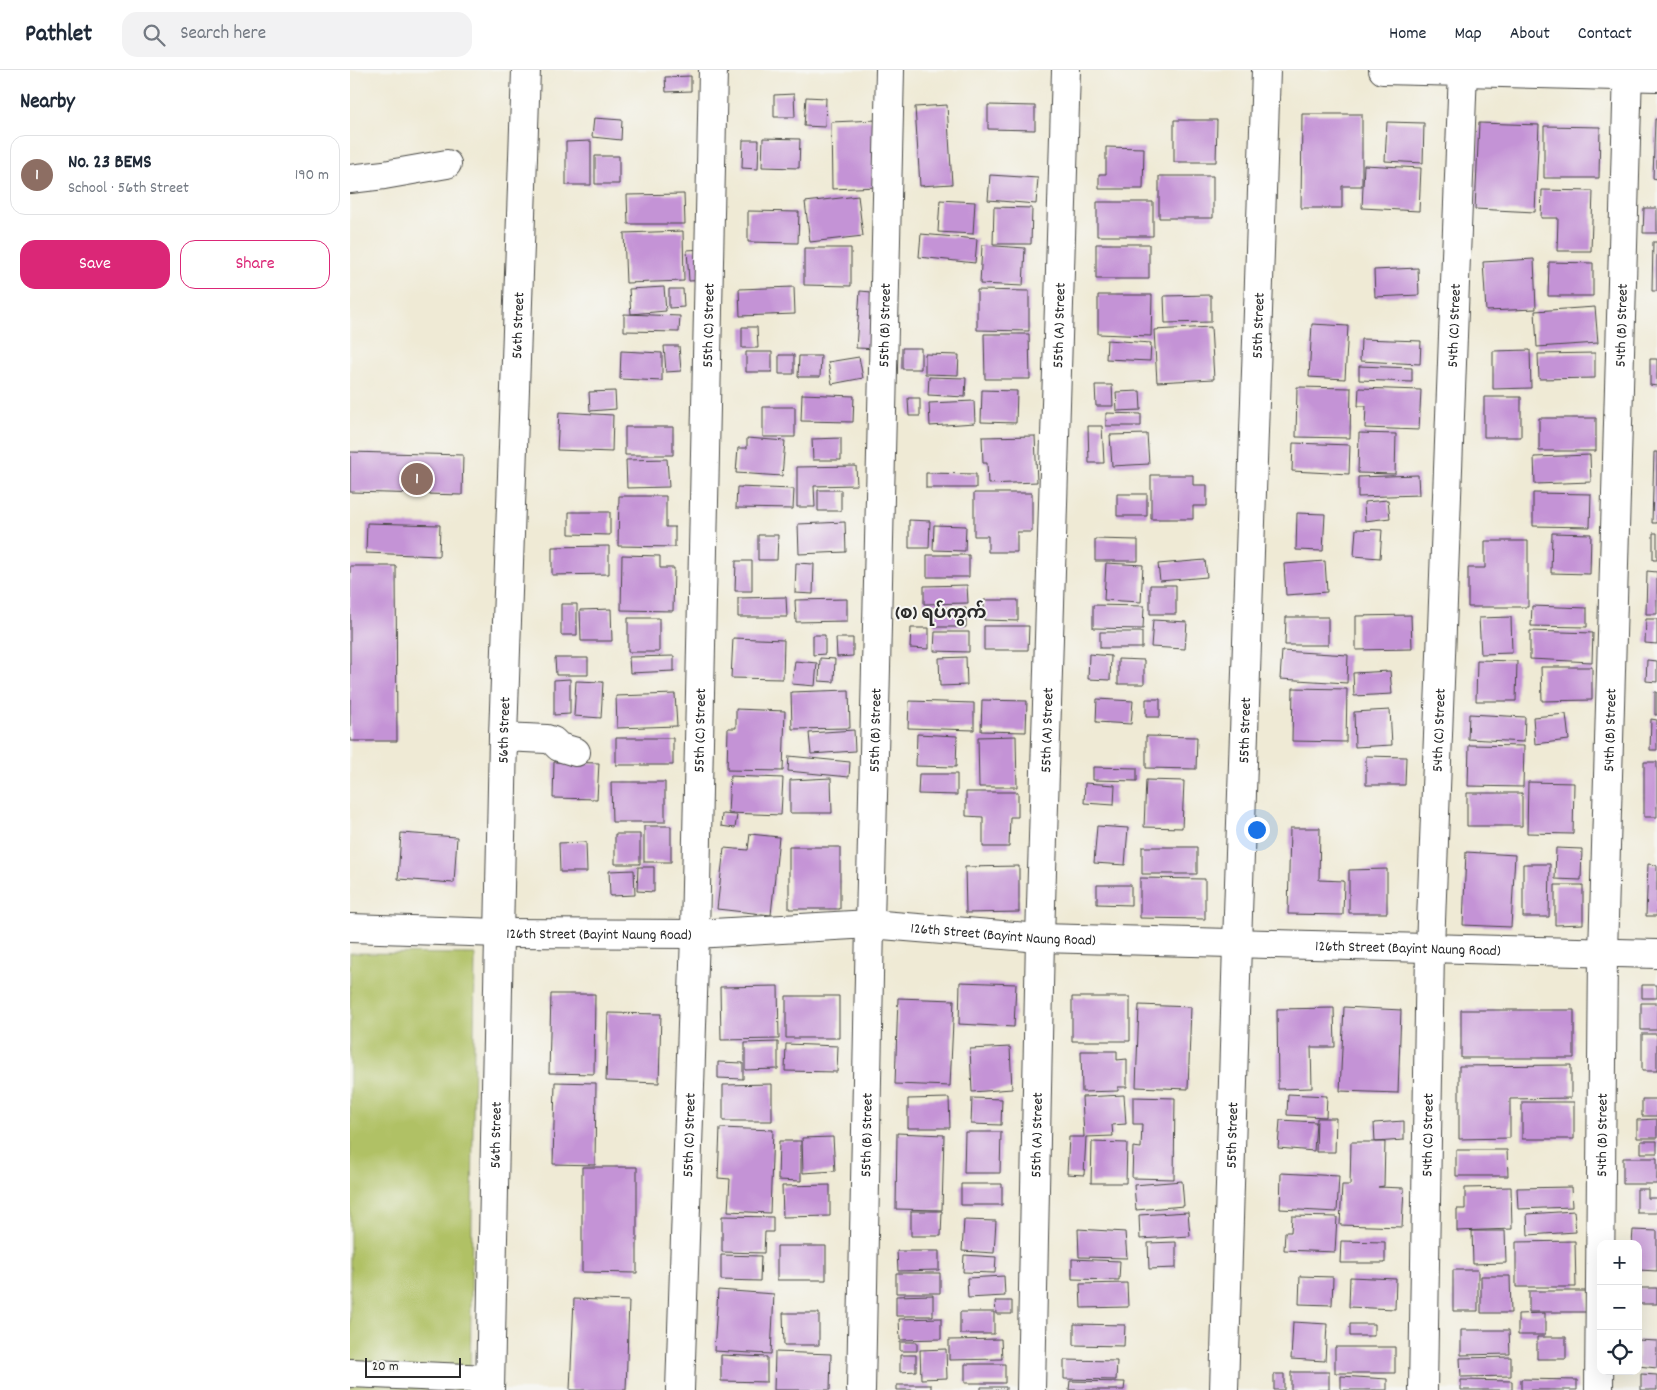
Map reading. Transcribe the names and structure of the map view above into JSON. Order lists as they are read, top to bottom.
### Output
{
  "streets": {
    "street": [
      "56th Street",
      "55th (C) Street",
      "55th (B) Street",
      "55th (A) Street",
      "55th Street",
      "54th (C) Street",
      "54th (B) Street",
      "126th Street (Bayint Naung Road)"
    ]
  },
  "crossings": [
    ["56th Street", "126th Street (Bayint Naung Road)"],
    ["55th (C) Street", "126th Street (Bayint Naung Road)"],
    ["55th (B) Street", "126th Street (Bayint Naung Road)"],
    ["55th (A) Street", "126th Street (Bayint Naung Road)"],
    ["55th Street", "126th Street (Bayint Naung Road)"],
    ["54th (C) Street", "126th Street (Bayint Naung Road)"],
    ["54th (B) Street", "126th Street (Bayint Naung Road)"]
  ],
  "districts": ["(စ) ရပ်ကွက်"],
  "scale_bar": "20 m",
  "page": {
    "header": "Pathlet",
    "search": "Search here",
    "nav": [
      "Home",
      "Map",
      "About",
      "Contact"
    ],
    "heading": "Nearby",
    "list": [
      {
        "mark": "1",
        "name": "No. 23 BEMS",
        "note": "School · 56th Street",
        "value": "190 m"
      }
    ],
    "buttons": ["Save", "Share"],
    "pins": "1",
    "map_buttons": ["+", "−"],
    "scale": "20 m"
  }
}
